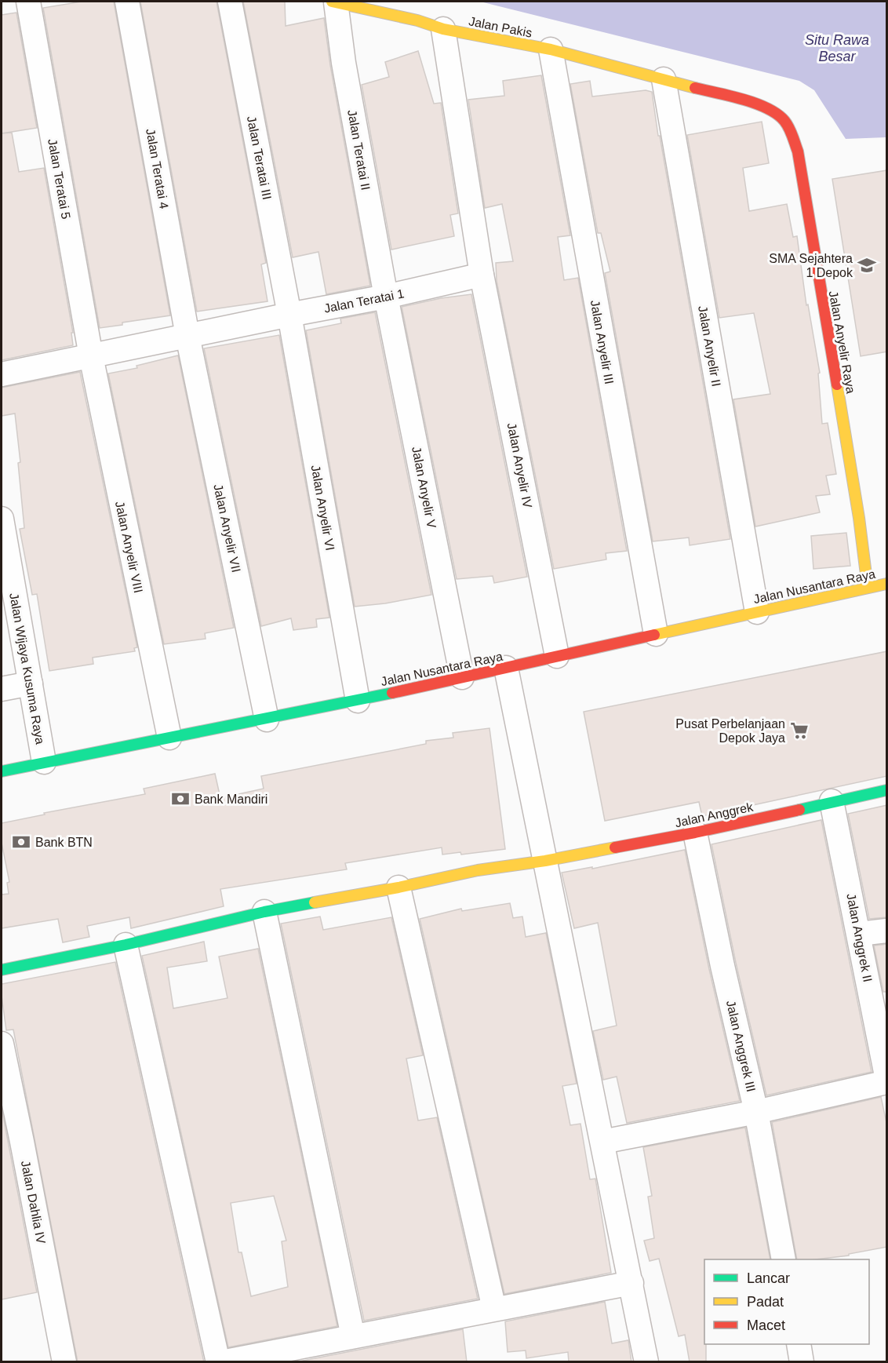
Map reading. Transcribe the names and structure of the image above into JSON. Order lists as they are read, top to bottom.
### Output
{
  "streets": {
    "main road": [
      "Jalan Pakis",
      "Jalan Anyelir Raya",
      "Jalan Nusantara Raya",
      "Jalan Anggrek"
    ],
    "street": [
      "Jalan Teratai II",
      "Jalan Teratai III",
      "Jalan Teratai 4",
      "Jalan Teratai 5",
      "Jalan Teratai 1",
      "Jalan Anyelir III",
      "Jalan Anyelir II",
      "Jalan Anyelir IV",
      "Jalan Anyelir V",
      "Jalan Anyelir VI",
      "Jalan Anyelir VII",
      "Jalan Anyelir VIII",
      "Jalan Wijaya Kusuma Raya",
      "Jalan Anggrek II",
      "Jalan Anggrek III",
      "Jalan Dahlia IV"
    ]
  },
  "crossings": [
    ["Jalan Pakis", "Jalan Teratai II"],
    ["Jalan Pakis", "Jalan Anyelir III"],
    ["Jalan Pakis", "Jalan Anyelir Raya"],
    ["Jalan Pakis", "Jalan Anyelir II"],
    ["Jalan Teratai II", "Jalan Teratai 1"],
    ["Jalan Teratai II", "Jalan Anyelir V"],
    ["Jalan Teratai III", "Jalan Teratai 1"],
    ["Jalan Teratai III", "Jalan Anyelir VI"],
    ["Jalan Teratai 4", "Jalan Teratai 1"],
    ["Jalan Teratai 4", "Jalan Anyelir VII"],
    ["Jalan Teratai 5", "Jalan Teratai 1"],
    ["Jalan Teratai 5", "Jalan Anyelir VIII"],
    ["Jalan Teratai 1", "Jalan Anyelir IV"],
    ["Jalan Teratai 1", "Jalan Anyelir V"],
    ["Jalan Teratai 1", "Jalan Anyelir VI"],
    ["Jalan Teratai 1", "Jalan Anyelir VII"],
    ["Jalan Teratai 1", "Jalan Anyelir VIII"],
    ["Jalan Anyelir III", "Jalan Nusantara Raya"],
    ["Jalan Anyelir Raya", "Jalan Anyelir II"],
    ["Jalan Anyelir Raya", "Jalan Nusantara Raya"],
    ["Jalan Anyelir II", "Jalan Nusantara Raya"],
    ["Jalan Anyelir IV", "Jalan Nusantara Raya"],
    ["Jalan Anyelir V", "Jalan Nusantara Raya"],
    ["Jalan Anyelir VI", "Jalan Nusantara Raya"],
    ["Jalan Anyelir VII", "Jalan Nusantara Raya"],
    ["Jalan Anyelir VIII", "Jalan Nusantara Raya"],
    ["Jalan Nusantara Raya", "Jalan Wijaya Kusuma Raya"],
    ["Jalan Anggrek", "Jalan Anggrek II"],
    ["Jalan Anggrek", "Jalan Anggrek III"]
  ],
  "water": ["Situ Rawa Besar"],
  "places": {
    "school or university": ["SMA Sejahtera 1 Depok"],
    "supermarket": ["Pusat Perbelanjaan Depok Jaya"],
    "bank": ["Bank Mandiri", "Bank BTN"]
  },
  "legend": ["Lancar", "Padat", "Macet"]
}
